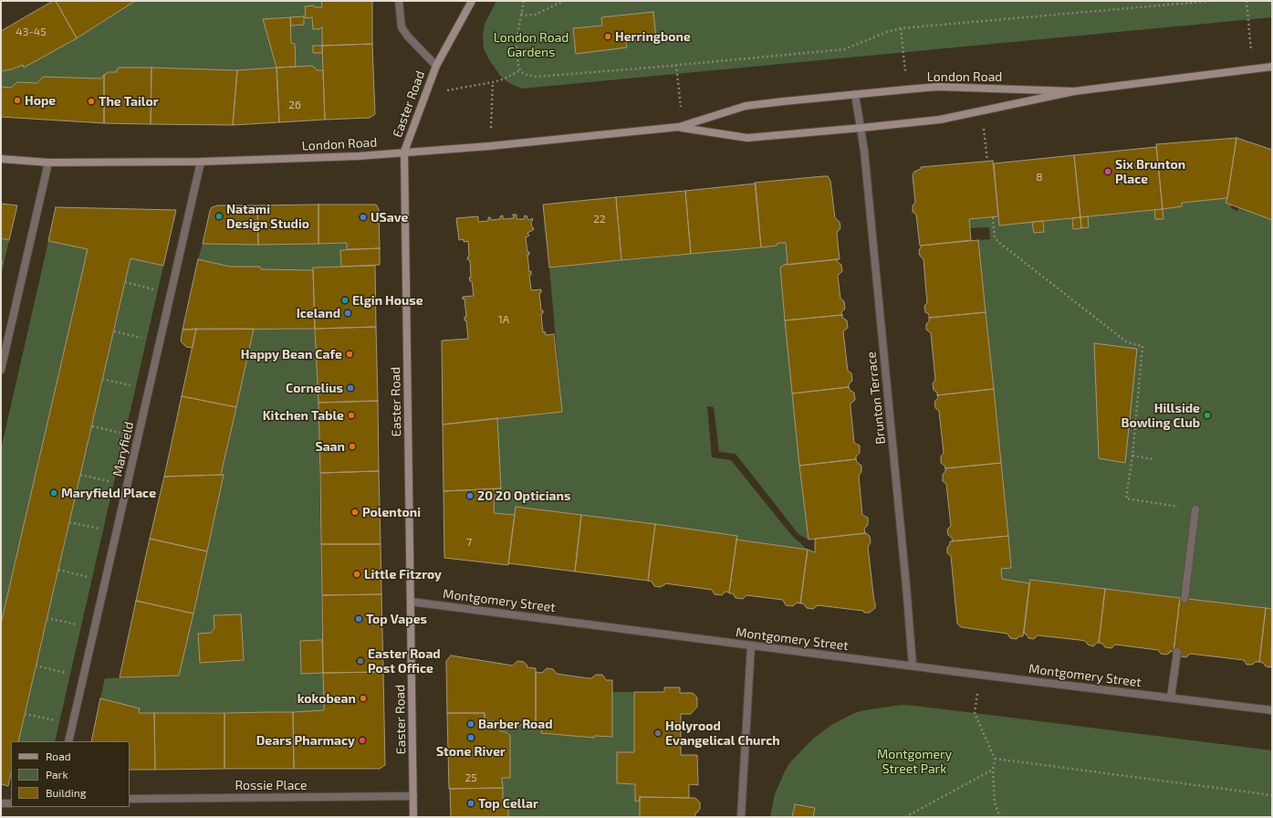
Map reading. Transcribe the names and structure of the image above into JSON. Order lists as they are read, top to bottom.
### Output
{
  "streets": {
    "main road": ["London Road", "Easter Road"],
    "street": [
      "Brunton Terrace",
      "Maryfield",
      "Montgomery Street",
      "Rossie Place"
    ]
  },
  "crossings": [
    ["London Road", "Easter Road"],
    ["London Road", "Brunton Terrace"],
    ["London Road", "Maryfield"],
    ["Easter Road", "Montgomery Street"],
    ["Easter Road", "Rossie Place"],
    ["Brunton Terrace", "Montgomery Street"]
  ],
  "parks": ["London Road Gardens", "Montgomery Street Park"],
  "places": [
    "Herringbone",
    "Hope",
    "The Tailor",
    "Six Brunton Place",
    "Natami Design Studio",
    "USave",
    "Elgin House",
    "Iceland",
    "Happy Bean Cafe",
    "Cornelius",
    "Kitchen Table",
    "Hillside Bowling Club",
    "Saan",
    "Maryfield Place",
    "20 20 Opticians",
    "Polentoni",
    "Little Fitzroy",
    "Top Vapes",
    "Easter Road Post Office",
    "kokobean",
    "Barber Road",
    "Holyrood Evangelical Church",
    "Stone River",
    "Dears Pharmacy",
    "Top Cellar"
  ],
  "house_numbers": [
    "43-45",
    "26",
    "8",
    "22",
    "1A",
    "7",
    "25"
  ],
  "legend": ["Road", "Park", "Building"]
}
